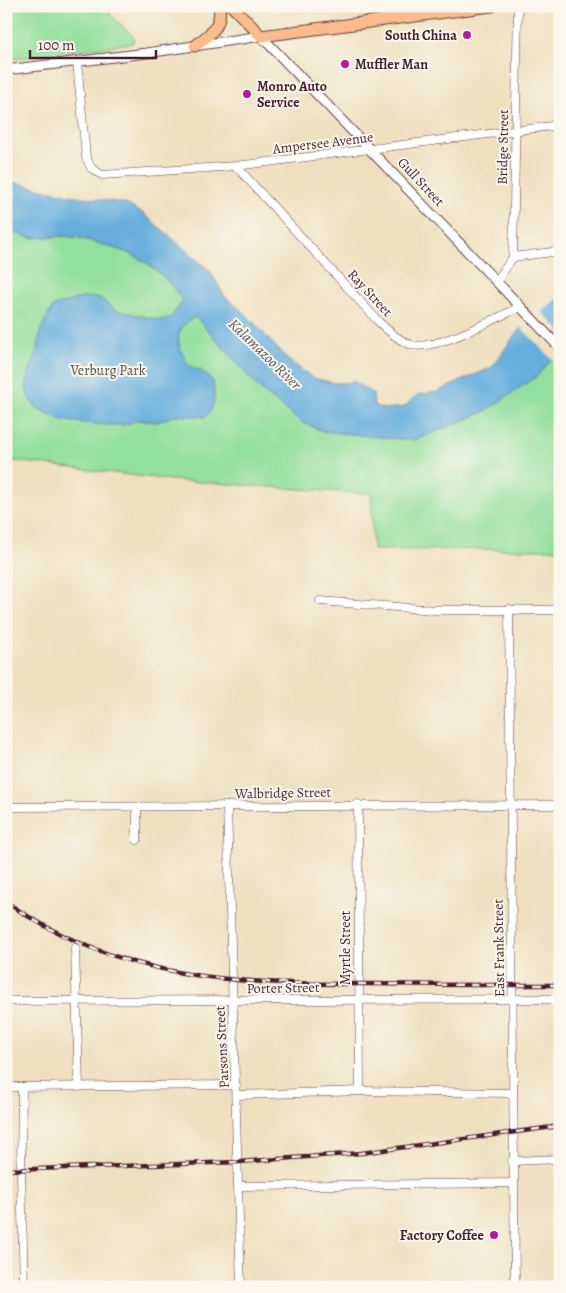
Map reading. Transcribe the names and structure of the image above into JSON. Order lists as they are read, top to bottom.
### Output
{
  "streets": {
    "street": [
      "Ampersee Avenue",
      "Bridge Street",
      "Gull Street",
      "Ray Street",
      "Walbridge Street",
      "Myrtle Street",
      "East Frank Street",
      "Porter Street",
      "Parsons Street"
    ]
  },
  "crossings": [
    ["Ampersee Avenue", "Bridge Street"],
    ["Ampersee Avenue", "Gull Street"],
    ["Ampersee Avenue", "Ray Street"],
    ["Gull Street", "Ray Street"],
    ["Walbridge Street", "Myrtle Street"],
    ["Walbridge Street", "East Frank Street"],
    ["Walbridge Street", "Parsons Street"],
    ["Myrtle Street", "Porter Street"],
    ["East Frank Street", "Porter Street"],
    ["Porter Street", "Parsons Street"]
  ],
  "water": ["Kalamazoo River"],
  "parks": ["Verburg Park"],
  "places": [
    "South China",
    "Muffler Man",
    "Monro Auto Service",
    "Factory Coffee"
  ],
  "scale_bar": "100 m"
}
